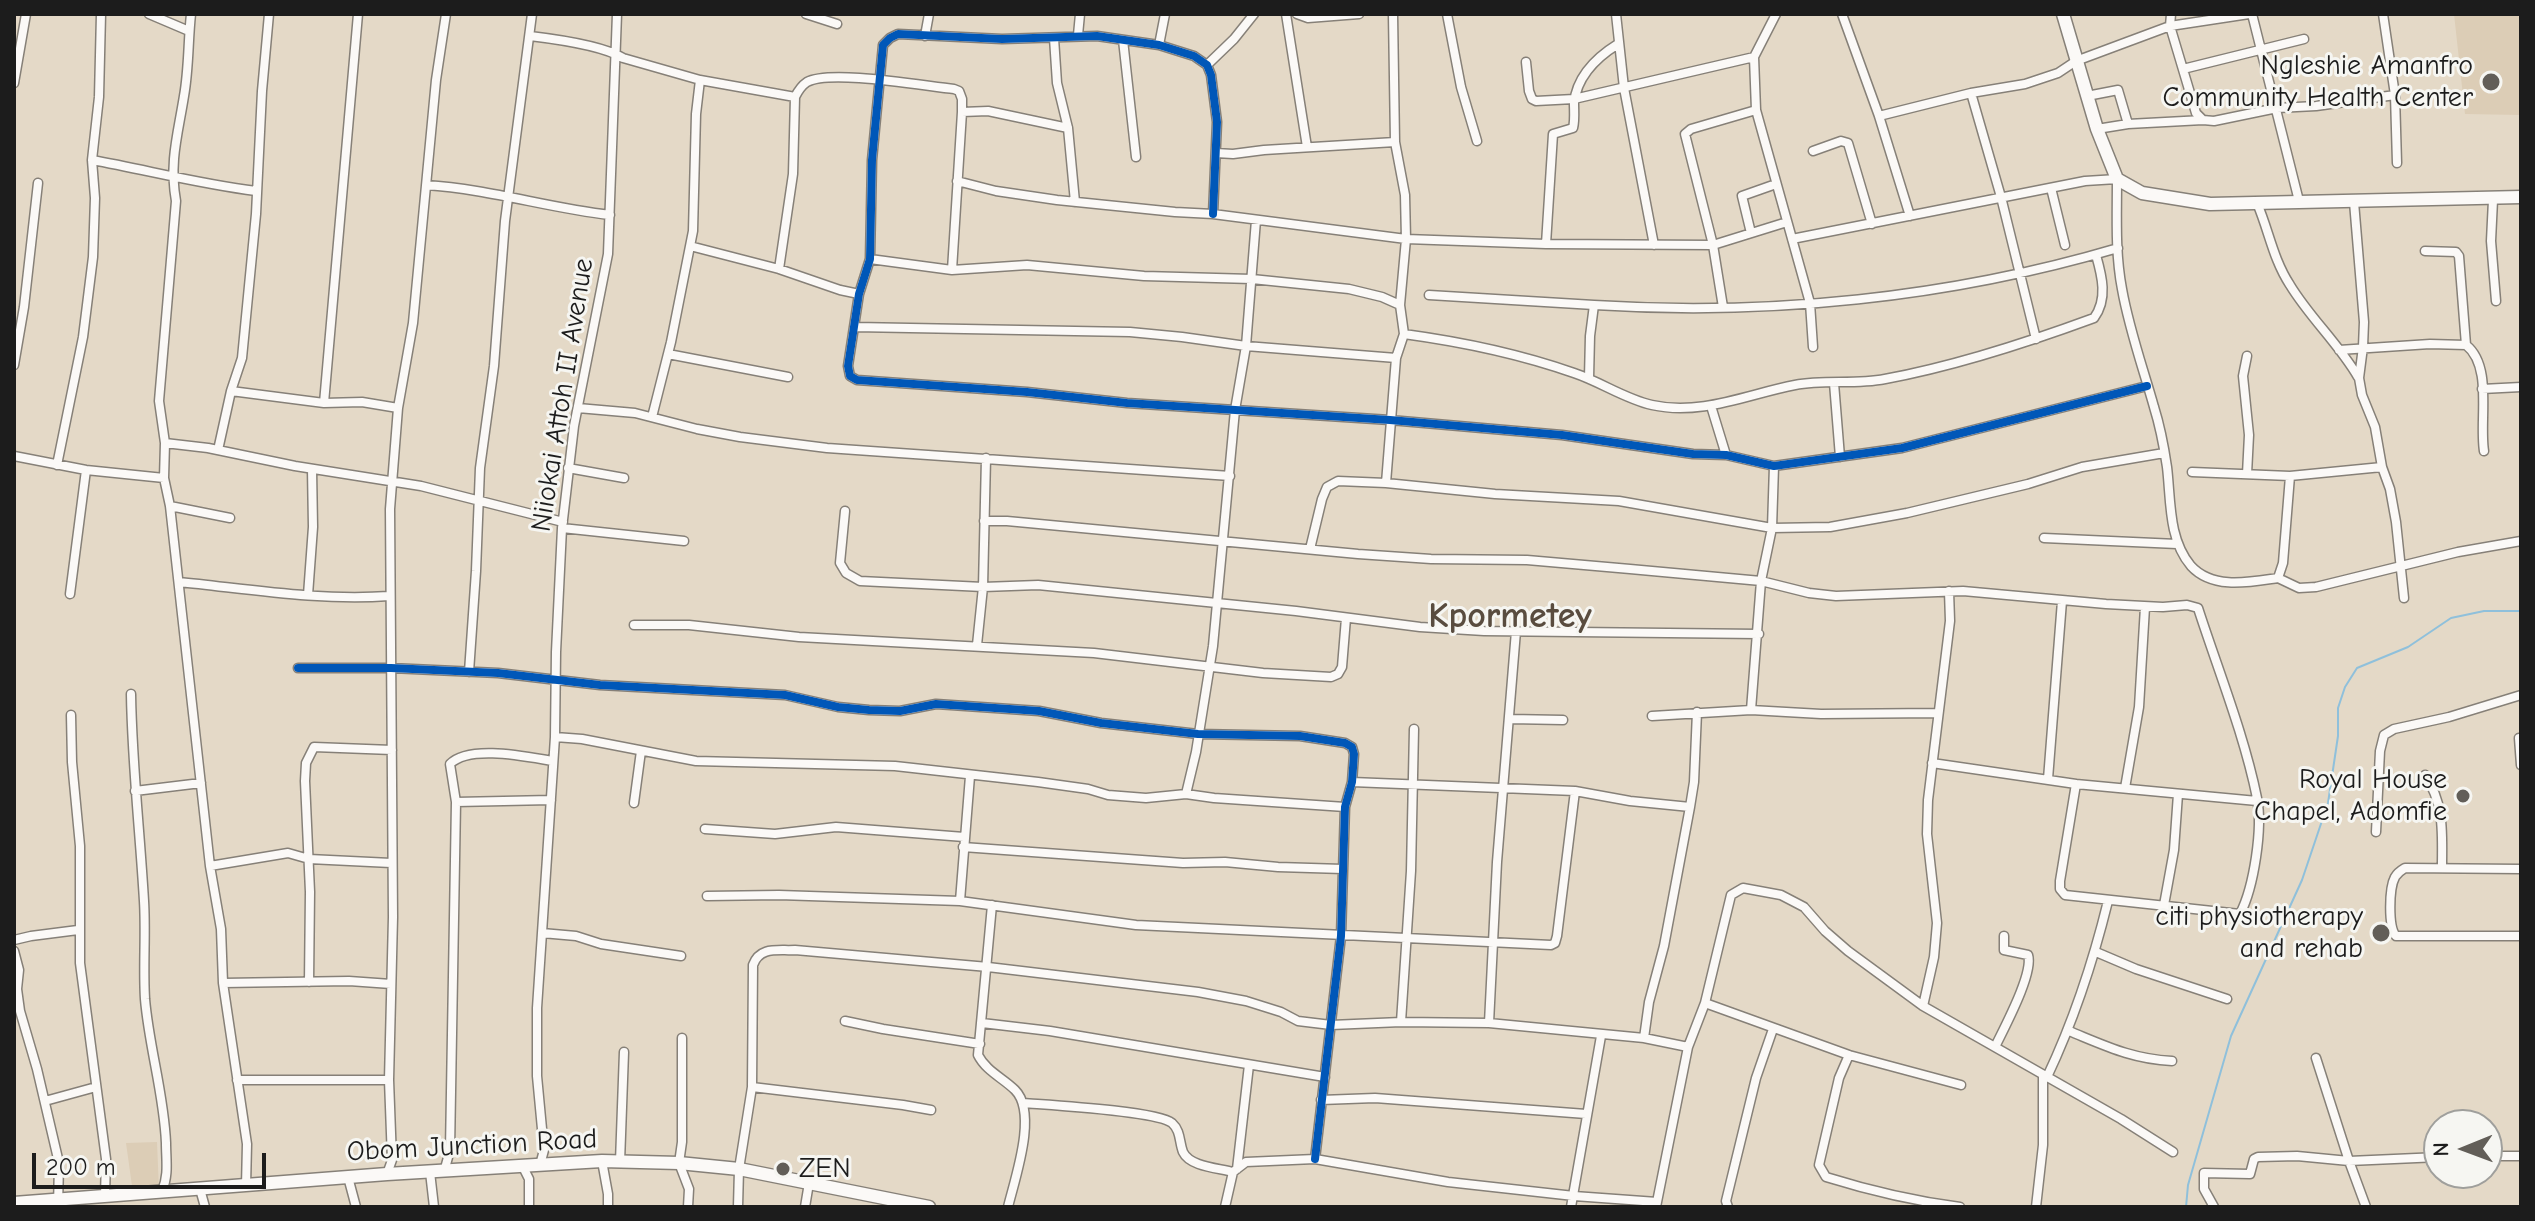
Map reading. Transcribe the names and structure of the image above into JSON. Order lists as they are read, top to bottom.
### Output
{
  "streets": {
    "main road": ["Obom Junction Road"],
    "street": ["Niiokai Attoh II Avenue"]
  },
  "crossings": [
    ["Niiokai Attoh II Avenue", "Obom Junction Road"]
  ],
  "districts": ["Kpormetey"],
  "places": [
    "Ngleshie Amanfro Community Health Center",
    "Royal House Chapel, Adomfie",
    "citi physiotherapy and rehab",
    "ZEN"
  ],
  "scale_bar": "200 m",
  "north": "left"
}
